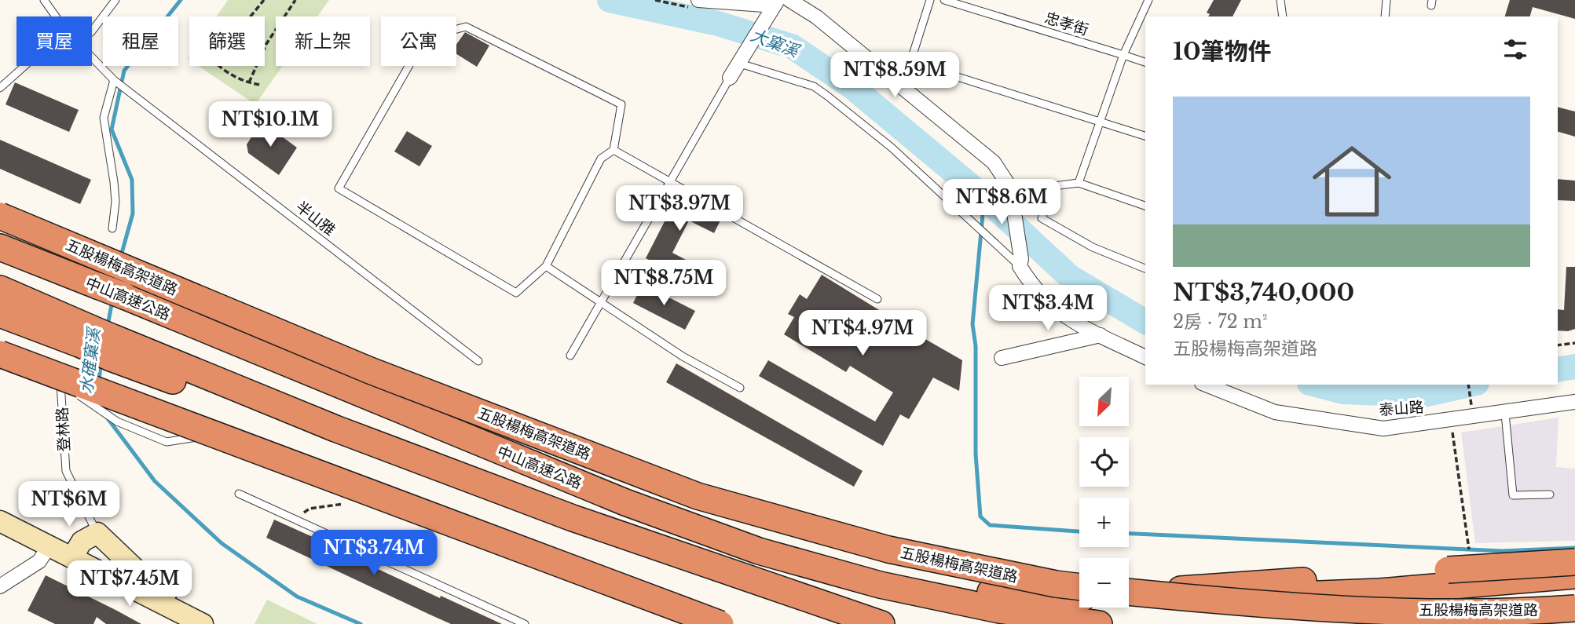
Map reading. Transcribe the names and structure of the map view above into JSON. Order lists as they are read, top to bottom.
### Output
{
  "streets": {
    "highway": ["五股楊梅高架道路", "中山高速公路"],
    "street": ["泰山路", "登林路"],
    "lane": ["忠孝街", "半山雅"]
  },
  "water": ["大窠溪", "水確窠溪"],
  "north": "bottom left",
  "page": {
    "chip": [
      "買屋",
      "租屋",
      "篩選",
      "新上架",
      "公寓"
    ],
    "heading": "10筆物件",
    "price": [
      "NT$8.59M",
      "NT$10.1M",
      "NT$8.6M",
      "NT$3.97M",
      "NT$8.75M",
      "NT$3.4M",
      "NT$4.97M",
      "NT$6M",
      "NT$3.74M",
      "NT$7.45M"
    ],
    "list": [
      {
        "name": "NT$3,740,000",
        "note": "2房 · 72 m² · 五股楊梅高架道路"
      }
    ],
    "map_buttons": ["+", "−"]
  }
}
